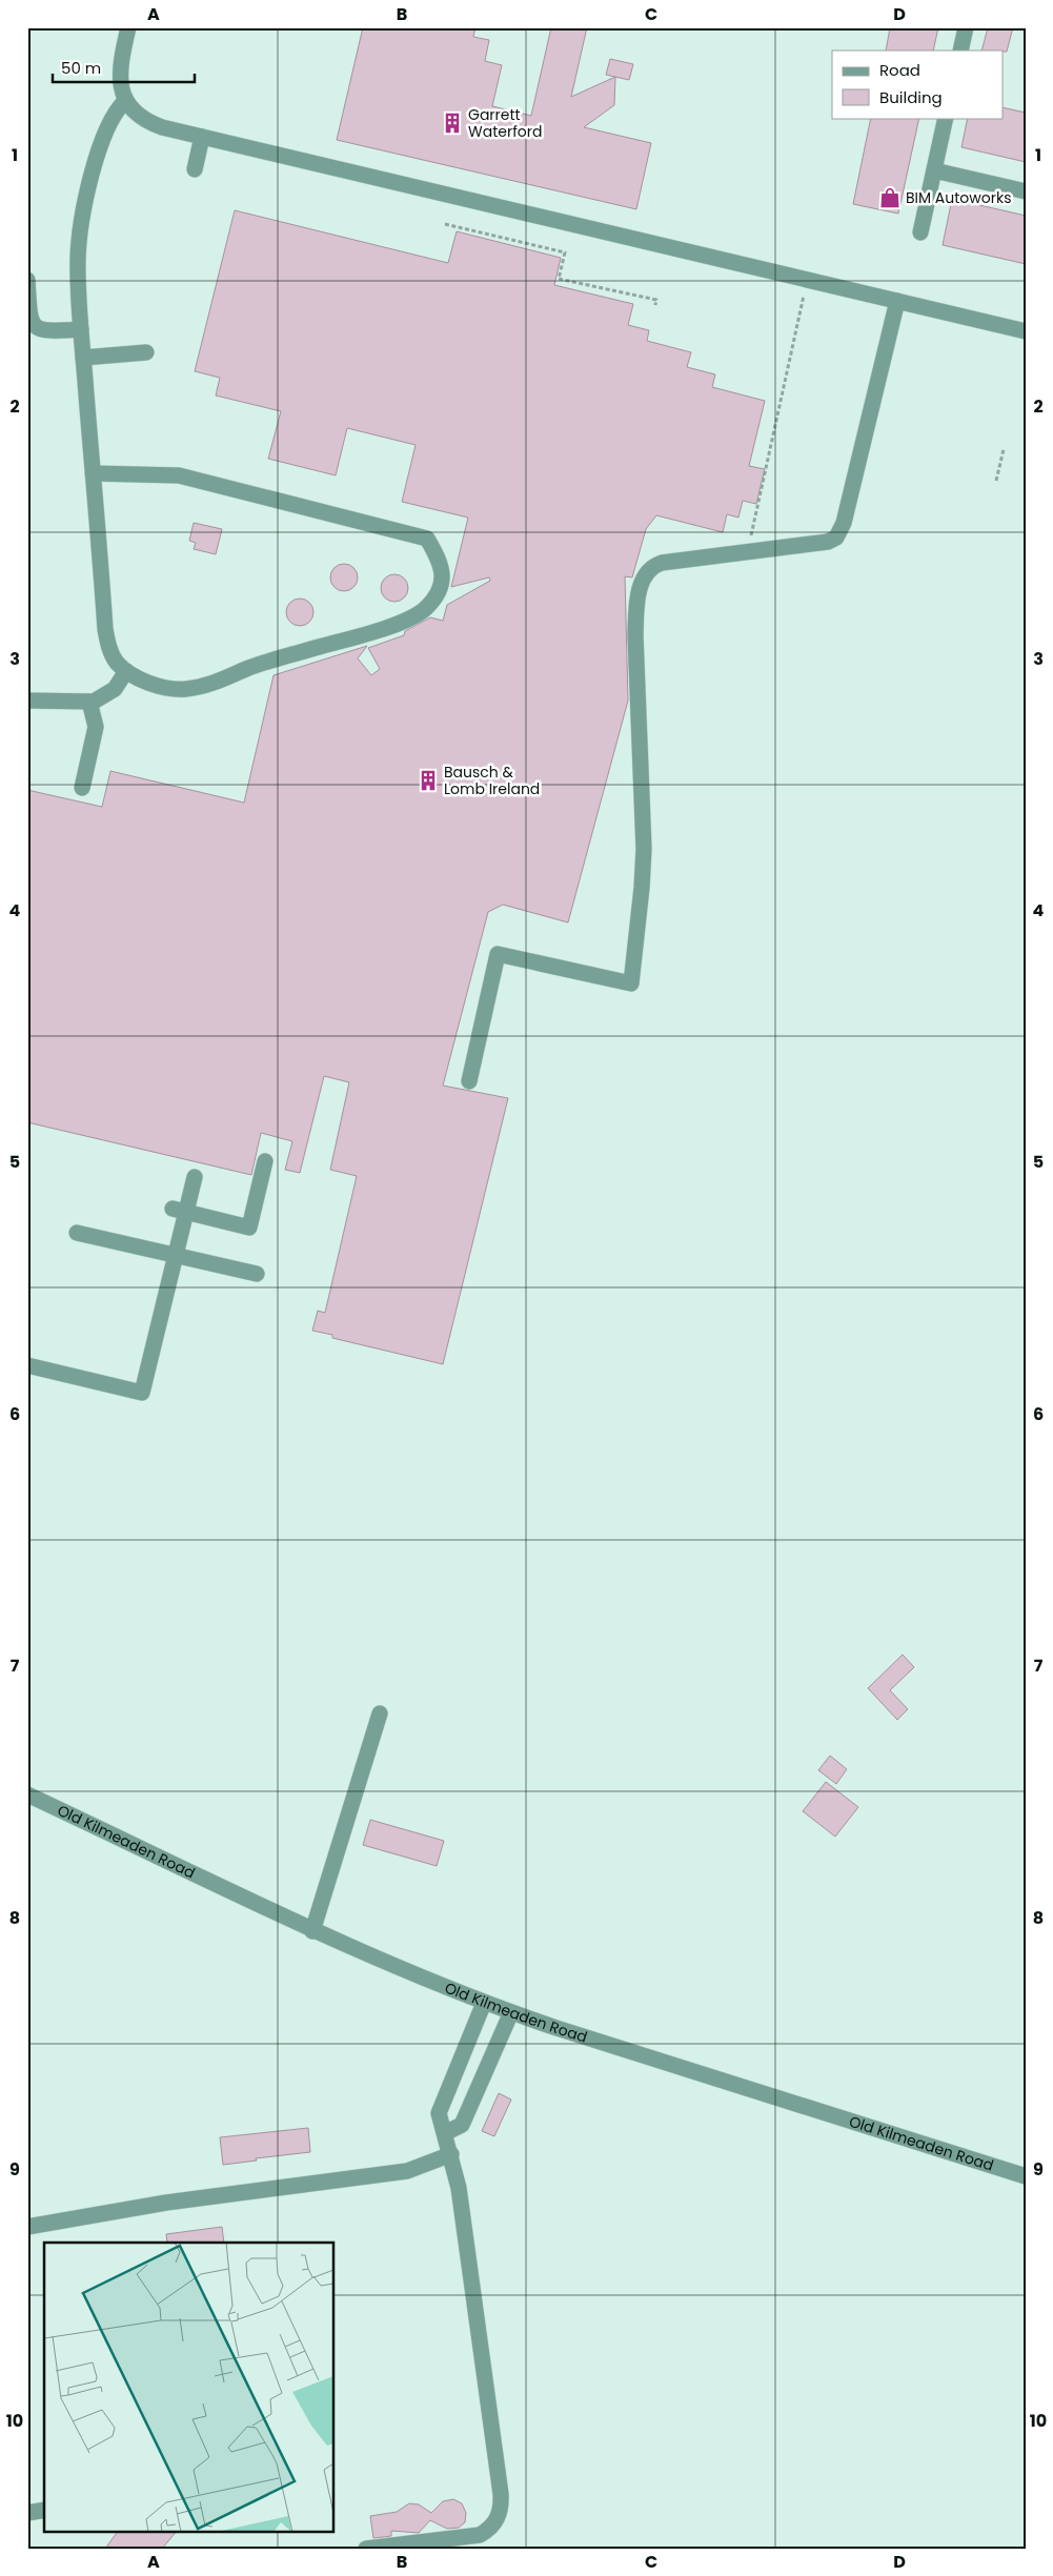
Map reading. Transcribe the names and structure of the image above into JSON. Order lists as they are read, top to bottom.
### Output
{
  "streets": {
    "street": ["Old Kilmeaden Road"]
  },
  "places": {
    "building": ["Garrett Waterford", "Bausch & Lomb Ireland"],
    "shop": ["BIM Autoworks"]
  },
  "legend": ["Road", "Building"],
  "scale_bar": "50 m",
  "grid": {
    "columns": [
      "A",
      "B",
      "C",
      "D"
    ],
    "rows": [
      "1",
      "2",
      "3",
      "4",
      "5",
      "6",
      "7",
      "8",
      "9",
      "10"
    ]
  }
}
